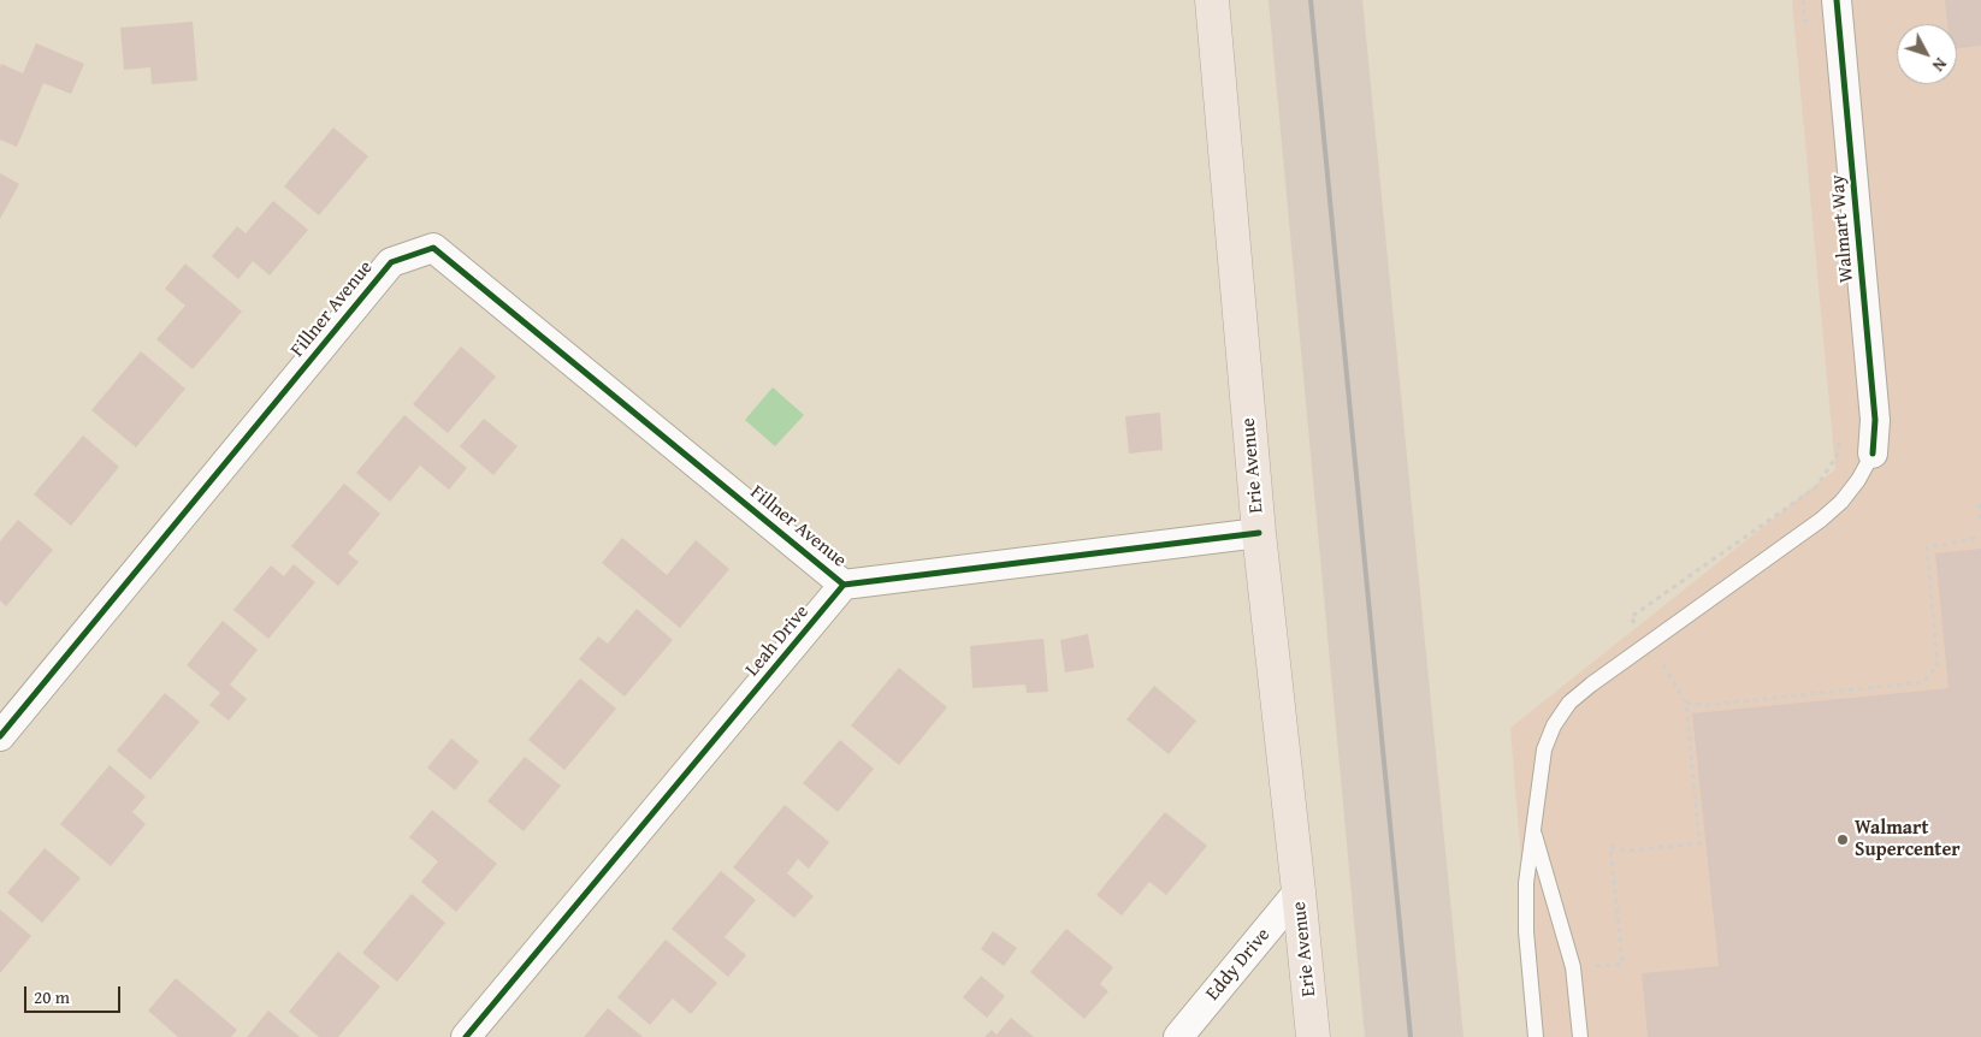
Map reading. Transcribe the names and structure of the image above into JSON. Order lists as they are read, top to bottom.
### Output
{
  "streets": {
    "main road": ["Erie Avenue"],
    "street": [
      "Walmart Way",
      "Fillner Avenue",
      "Leah Drive",
      "Eddy Drive"
    ]
  },
  "crossings": [
    ["Fillner Avenue", "Leah Drive"],
    ["Erie Avenue", "Eddy Drive"]
  ],
  "places": ["Walmart Supercenter"],
  "scale_bar": "20 m",
  "north": "bottom right"
}
